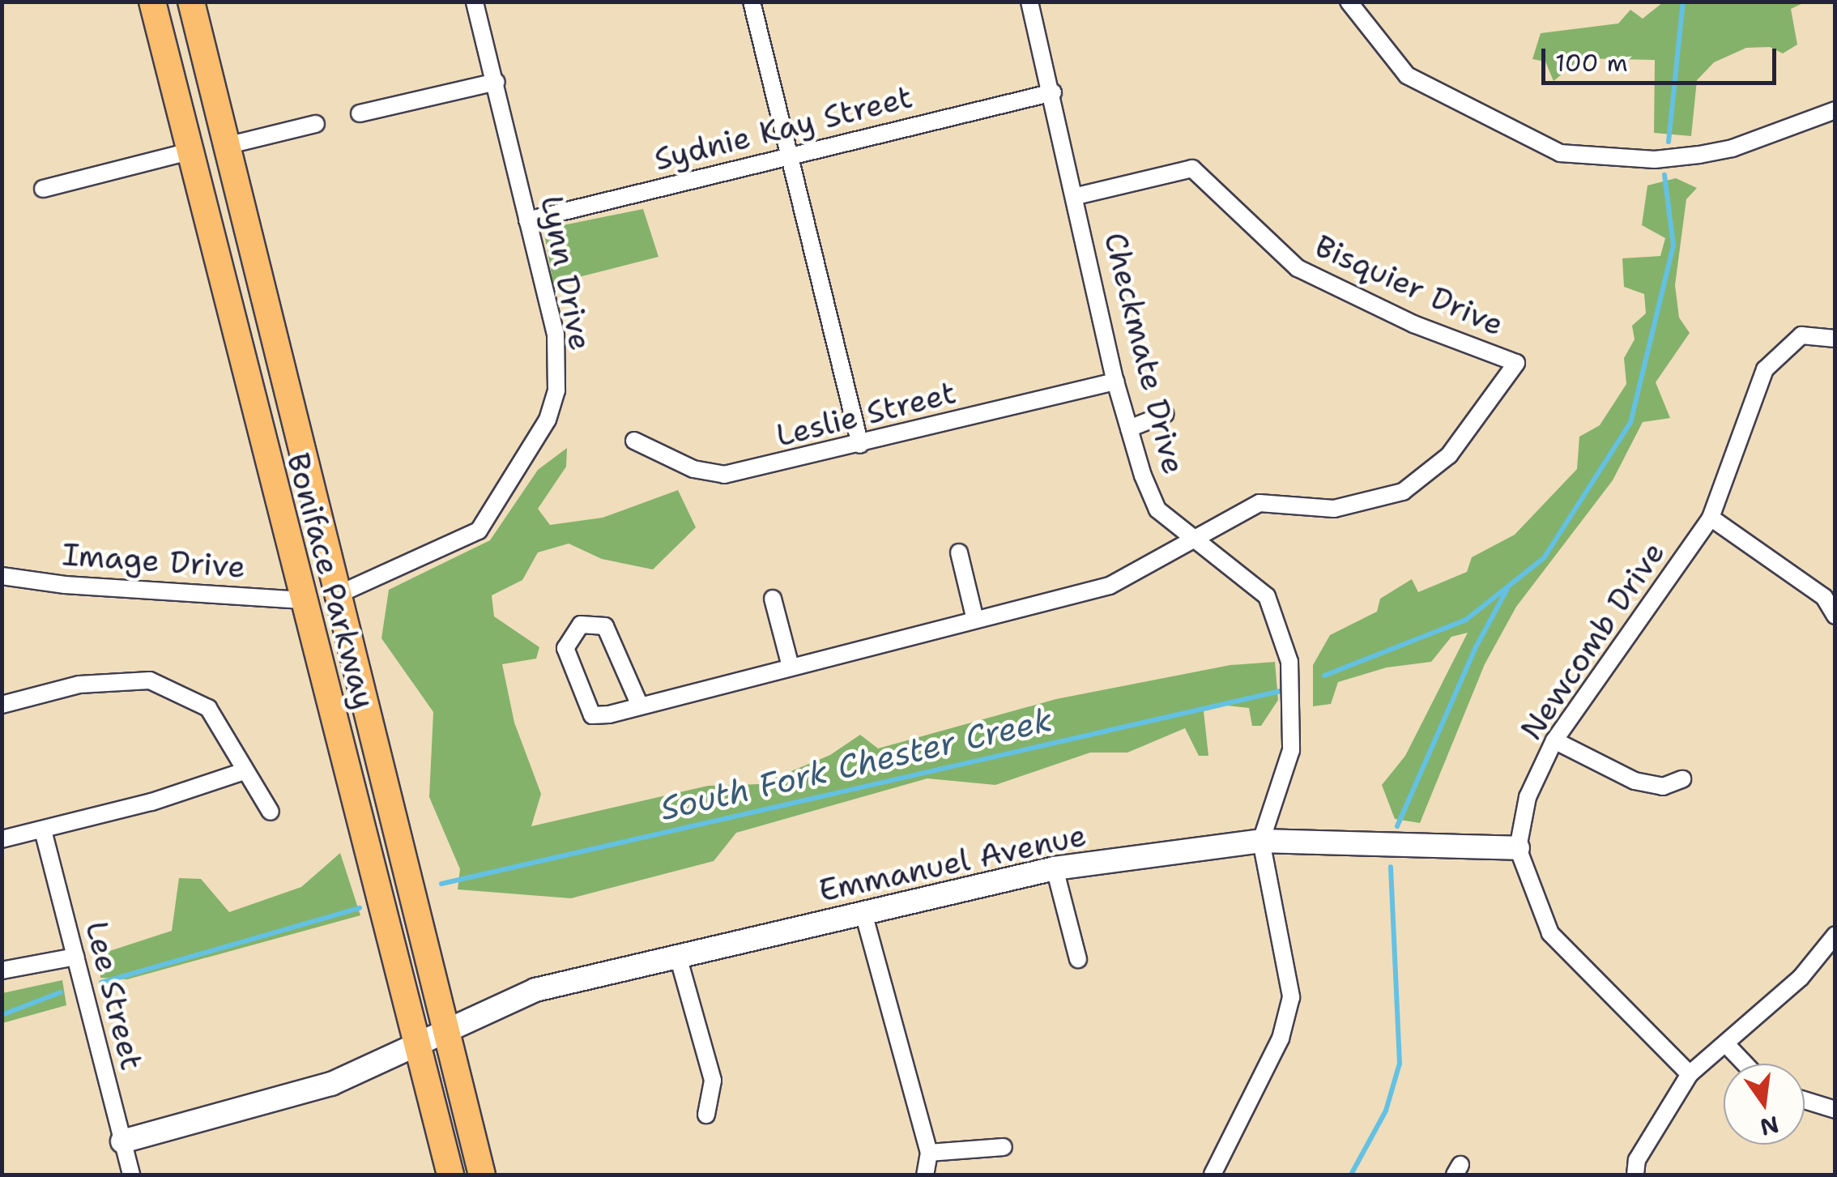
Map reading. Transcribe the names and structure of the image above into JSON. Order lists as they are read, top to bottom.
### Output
{
  "streets": {
    "main road": ["Boniface Parkway"],
    "street": [
      "Sydnie Kay Street",
      "Lynn Drive",
      "Bisquier Drive",
      "Checkmate Drive",
      "Leslie Street",
      "Image Drive",
      "Newcomb Drive",
      "Emmanuel Avenue",
      "Lee Street"
    ]
  },
  "crossings": [
    ["Sydnie Kay Street", "Lynn Drive"],
    ["Sydnie Kay Street", "Checkmate Drive"],
    ["Lynn Drive", "Boniface Parkway"],
    ["Bisquier Drive", "Checkmate Drive"],
    ["Checkmate Drive", "Leslie Street"],
    ["Checkmate Drive", "Emmanuel Avenue"],
    ["Image Drive", "Boniface Parkway"],
    ["Boniface Parkway", "Emmanuel Avenue"],
    ["Newcomb Drive", "Emmanuel Avenue"],
    ["Emmanuel Avenue", "Lee Street"]
  ],
  "water": ["South Fork Chester Creek"],
  "scale_bar": "100 m",
  "north": "bottom"
}
